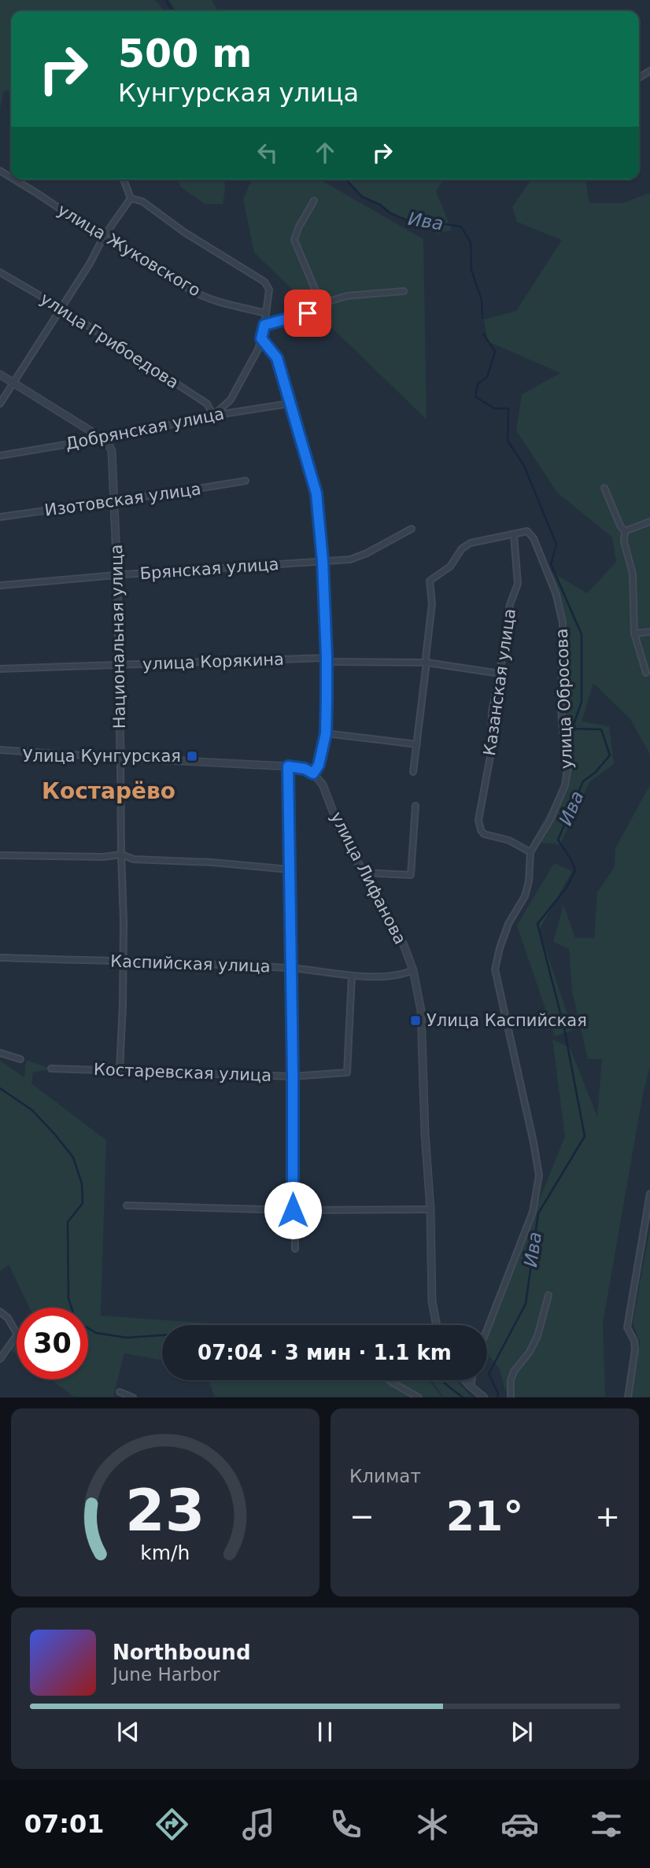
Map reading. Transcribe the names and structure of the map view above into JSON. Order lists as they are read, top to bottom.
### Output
{
  "streets": {
    "street": [
      "улица Жуковского",
      "улица Грибоедова",
      "Добрянская улица",
      "Изотовская улица",
      "Брянская улица",
      "Национальная улица",
      "улица Корякина",
      "Казанская улица",
      "улица Обросова",
      "улица Лифанова",
      "Каспийская улица",
      "Костаревская улица"
    ]
  },
  "crossings": [
    ["улица Грибоедова", "Добрянская улица"],
    ["Добрянская улица", "Национальная улица"],
    ["Изотовская улица", "Национальная улица"],
    ["Брянская улица", "Национальная улица"],
    ["Национальная улица", "улица Корякина"],
    ["Национальная улица", "Каспийская улица"],
    ["Национальная улица", "Костаревская улица"],
    ["улица Корякина", "Казанская улица"],
    ["Казанская улица", "улица Обросова"],
    ["улица Лифанова", "Каспийская улица"],
    ["Каспийская улица", "Костаревская улица"]
  ],
  "districts": ["Костарёво"],
  "water": ["Ива"],
  "places": {
    "transit": ["Улица Кунгурская", "Улица Каспийская"]
  },
  "page": {
    "turn": ["500 m", "Кунгурская улица"],
    "limit": "30",
    "trip": "07:04 · 3 мин · 1.1 km",
    "tile": "Климат",
    "heat": ["−", "21°", "+"],
    "song": ["Northbound", "June Harbor"],
    "tabs": "07:01",
    "gauge": ["23", "km/h"]
  }
}
